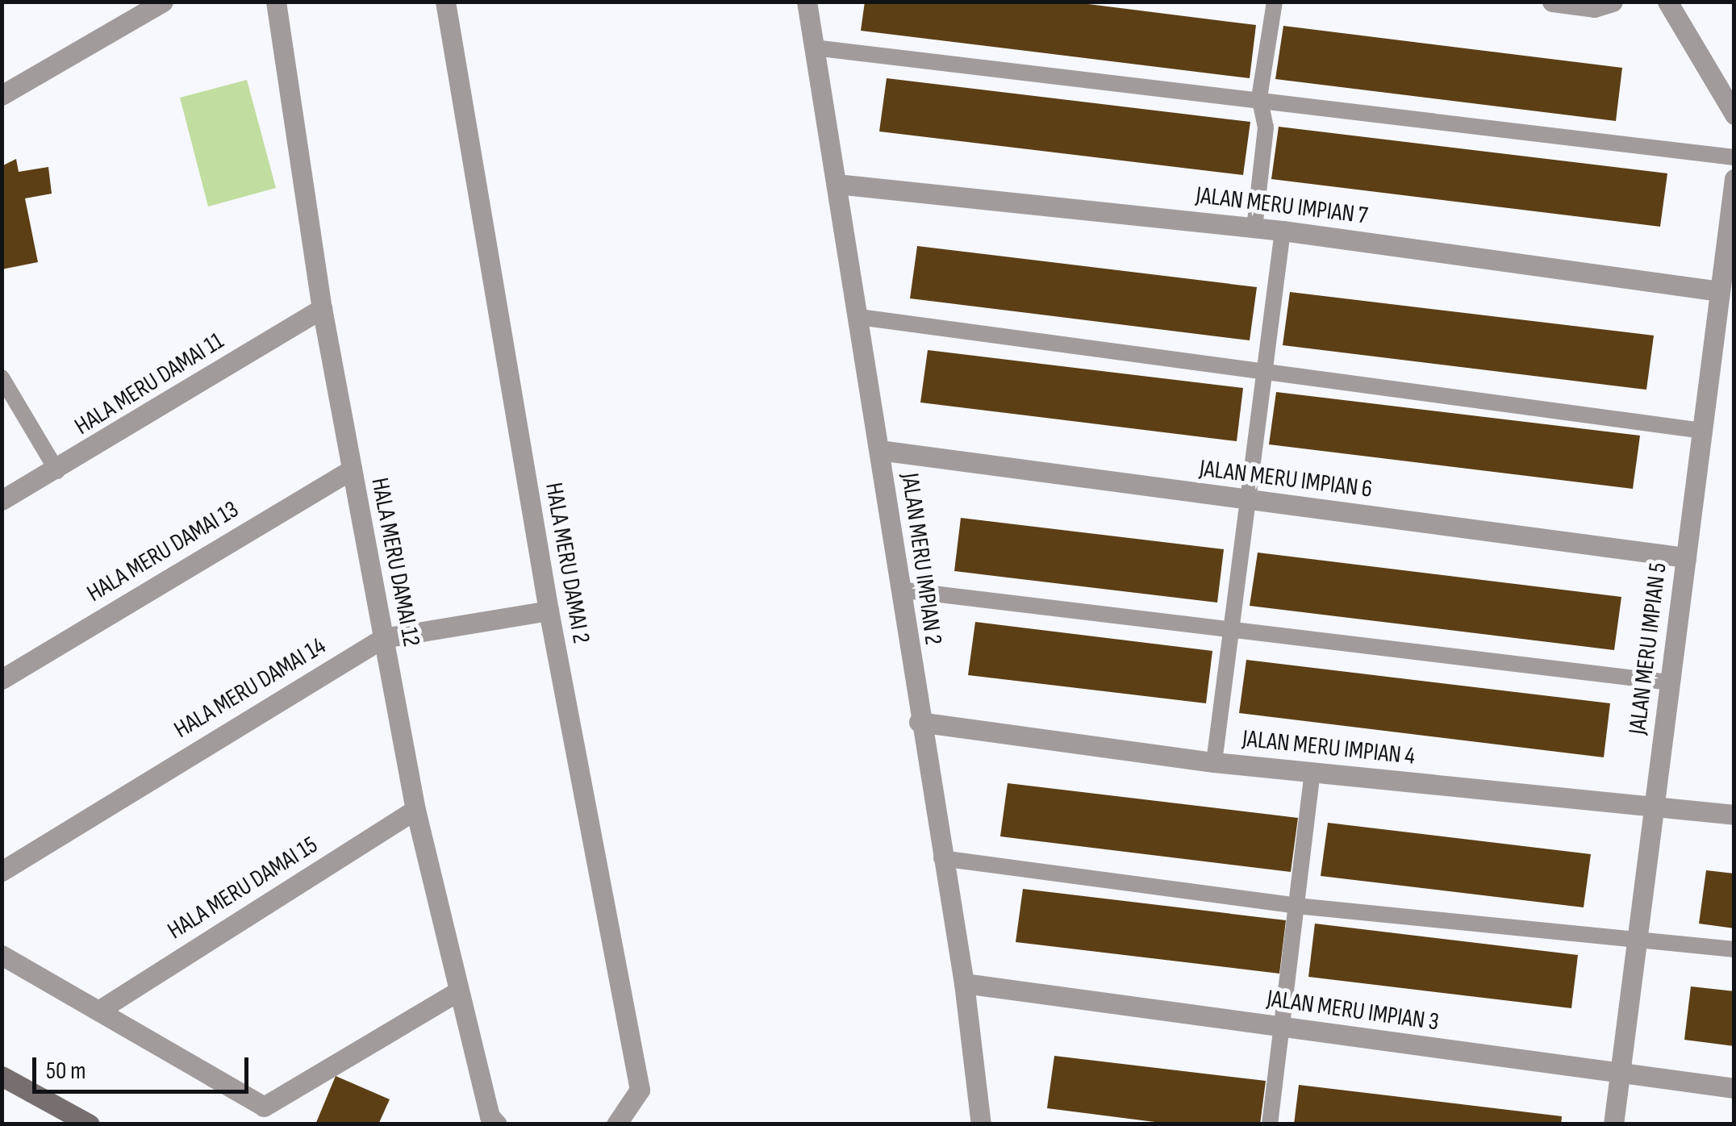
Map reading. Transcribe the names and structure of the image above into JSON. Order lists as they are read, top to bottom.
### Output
{
  "streets": {
    "street": [
      "JALAN MERU IMPIAN 7",
      "HALA MERU DAMAI 11",
      "JALAN MERU IMPIAN 6",
      "HALA MERU DAMAI 13",
      "JALAN MERU IMPIAN 2",
      "HALA MERU DAMAI 12",
      "HALA MERU DAMAI 2",
      "JALAN MERU IMPIAN 5",
      "HALA MERU DAMAI 14",
      "JALAN MERU IMPIAN 4",
      "HALA MERU DAMAI 15",
      "JALAN MERU IMPIAN 3"
    ]
  },
  "crossings": [
    ["JALAN MERU IMPIAN 7", "JALAN MERU IMPIAN 2"],
    ["JALAN MERU IMPIAN 7", "JALAN MERU IMPIAN 5"],
    ["HALA MERU DAMAI 11", "HALA MERU DAMAI 12"],
    ["JALAN MERU IMPIAN 6", "JALAN MERU IMPIAN 2"],
    ["JALAN MERU IMPIAN 6", "JALAN MERU IMPIAN 5"],
    ["HALA MERU DAMAI 13", "HALA MERU DAMAI 12"],
    ["JALAN MERU IMPIAN 2", "JALAN MERU IMPIAN 4"],
    ["JALAN MERU IMPIAN 2", "JALAN MERU IMPIAN 3"],
    ["HALA MERU DAMAI 12", "HALA MERU DAMAI 14"],
    ["HALA MERU DAMAI 12", "HALA MERU DAMAI 15"],
    ["HALA MERU DAMAI 2", "HALA MERU DAMAI 14"],
    ["JALAN MERU IMPIAN 5", "JALAN MERU IMPIAN 4"],
    ["JALAN MERU IMPIAN 5", "JALAN MERU IMPIAN 3"]
  ],
  "scale_bar": "50 m"
}
